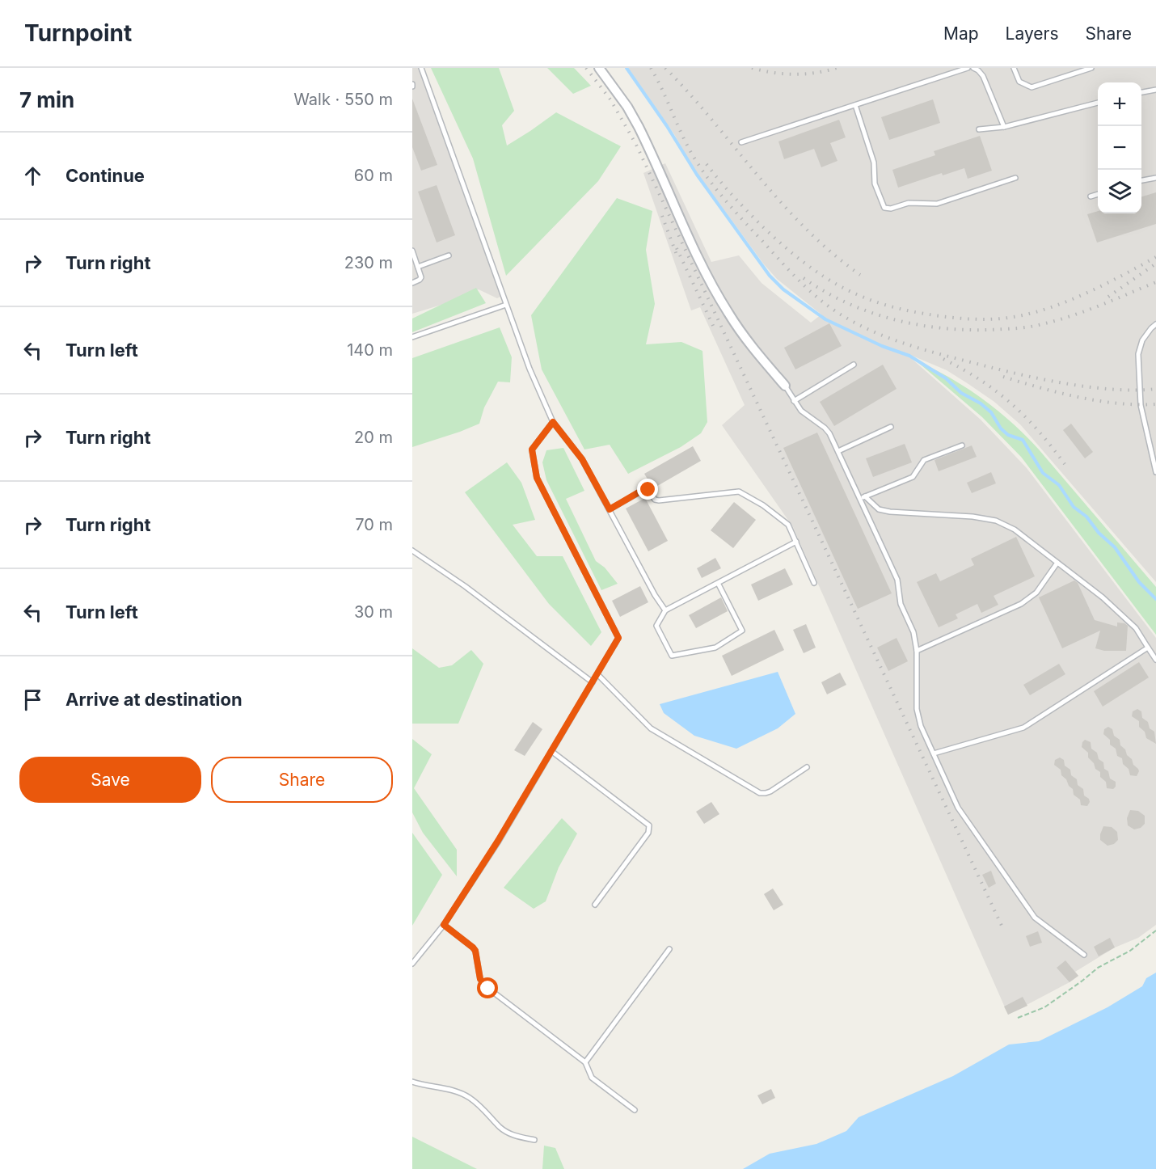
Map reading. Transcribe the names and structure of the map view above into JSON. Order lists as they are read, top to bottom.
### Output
{
  "page": {
    "header": "Turnpoint",
    "nav": ["Map", "Layers", "Share"],
    "heading": ["7 min", "Walk · 550 m"],
    "map_buttons": ["+", "−"],
    "list": [
      ["Continue", "60 m"],
      ["Turn right", "230 m"],
      ["Turn left", "140 m"],
      ["Turn right", "20 m"],
      ["Turn right", "70 m"],
      ["Turn left", "30 m"],
      "Arrive at destination"
    ],
    "buttons": ["Save", "Share"]
  }
}
